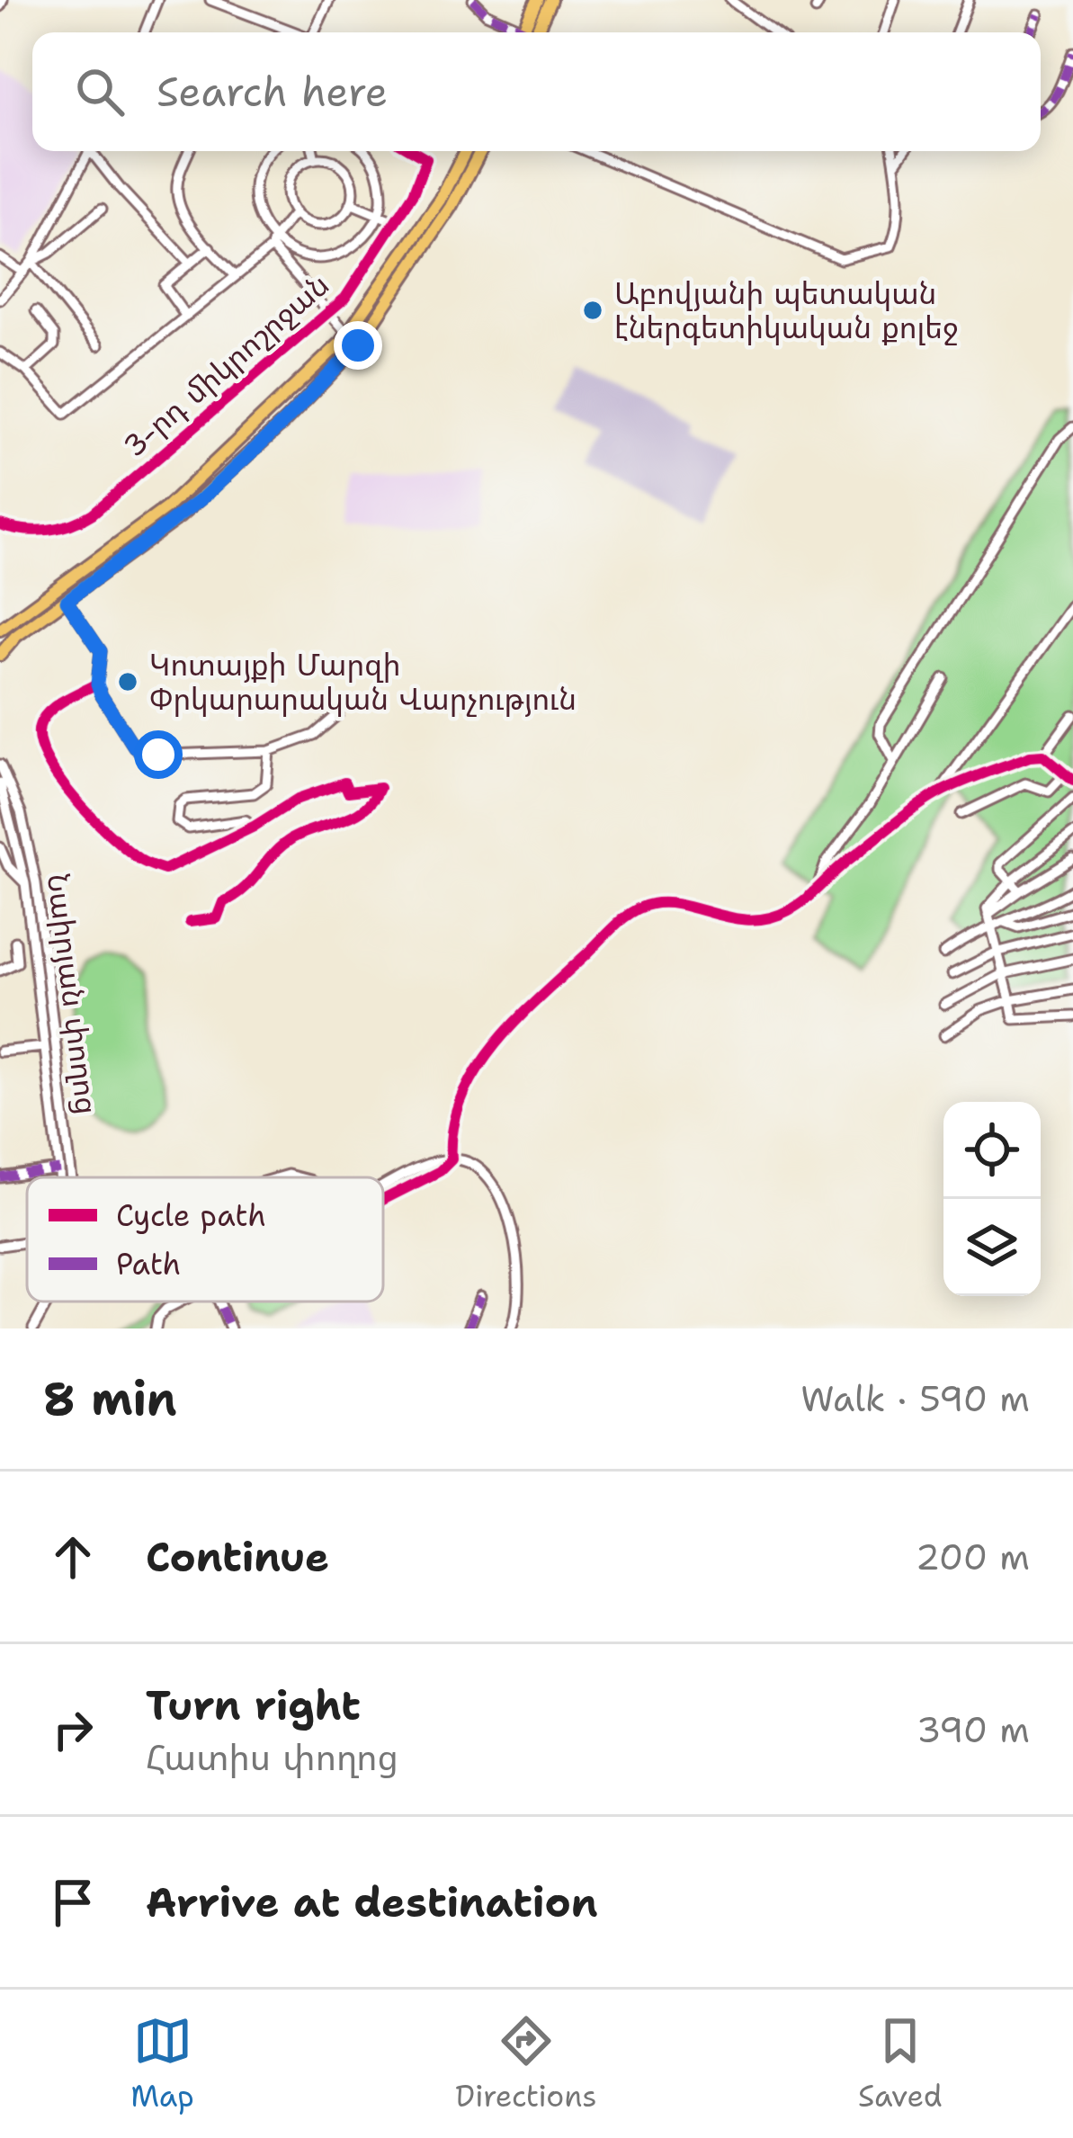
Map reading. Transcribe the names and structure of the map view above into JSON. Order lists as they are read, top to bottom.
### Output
{
  "streets": {
    "street": ["3-րդ միկրոշրջան", "Նաիրյան փողոց"]
  },
  "places": ["Աբովյանի պետական էներգետիկական քոլեջ", "Կոտայքի Մարզի Փրկարարական Վարչություն"],
  "legend": ["Cycle path", "Path"],
  "page": {
    "search": "Search here",
    "heading": ["8 min", "Walk · 590 m"],
    "list": [
      ["Continue", "200 m"],
      ["Turn right", "Հատիս փողոց", "390 m"],
      "Arrive at destination"
    ],
    "nav": ["Map", "Directions", "Saved"]
  }
}
